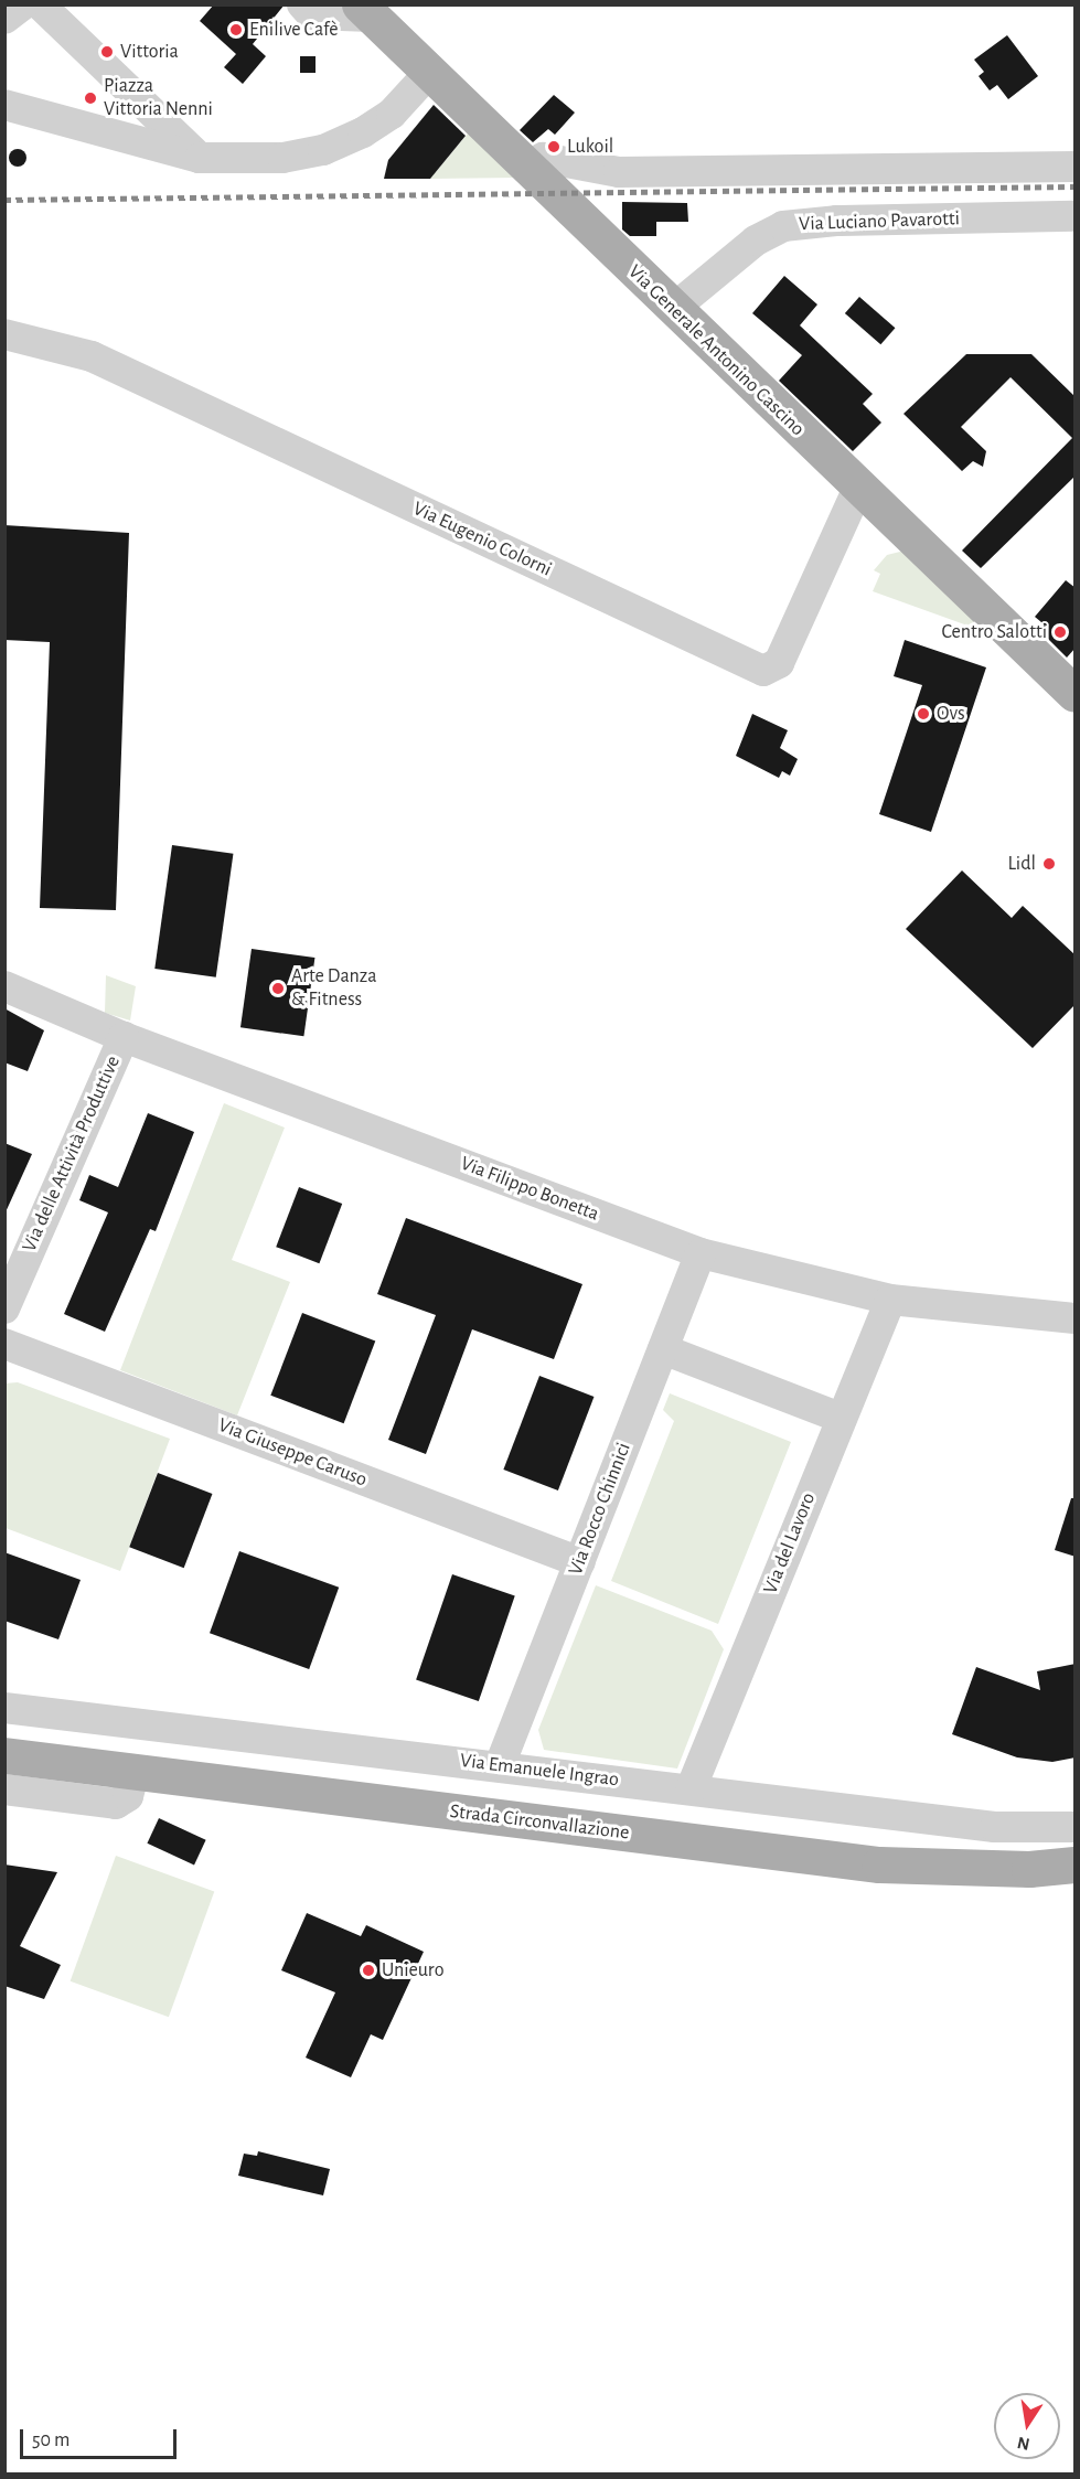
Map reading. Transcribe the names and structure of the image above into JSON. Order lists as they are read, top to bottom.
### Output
{
  "streets": {
    "main road": ["Via Generale Antonino Cascino", "Strada Circonvallazione"],
    "street": [
      "Via Luciano Pavarotti",
      "Via Eugenio Colorni",
      "Via delle Attività Produttive",
      "Via Filippo Bonetta",
      "Via Giuseppe Caruso",
      "Via Rocco Chinnici",
      "Via del Lavoro",
      "Via Emanuele Ingrao"
    ]
  },
  "crossings": [
    ["Via Luciano Pavarotti", "Via Generale Antonino Cascino"],
    ["Via Generale Antonino Cascino", "Via Eugenio Colorni"],
    ["Via delle Attività Produttive", "Via Filippo Bonetta"],
    ["Via Filippo Bonetta", "Via Rocco Chinnici"],
    ["Via Filippo Bonetta", "Via del Lavoro"],
    ["Via Giuseppe Caruso", "Via Rocco Chinnici"],
    ["Via Rocco Chinnici", "Via Emanuele Ingrao"],
    ["Via del Lavoro", "Via Emanuele Ingrao"]
  ],
  "places": [
    "Enilive Cafè",
    "Vittoria",
    "Piazza Vittoria Nenni",
    "Lukoil",
    "Centro Salotti",
    "Ovs",
    "Lidl",
    "Arte Danza & Fitness",
    "Unieuro"
  ],
  "scale_bar": "50 m",
  "north": "bottom"
}
